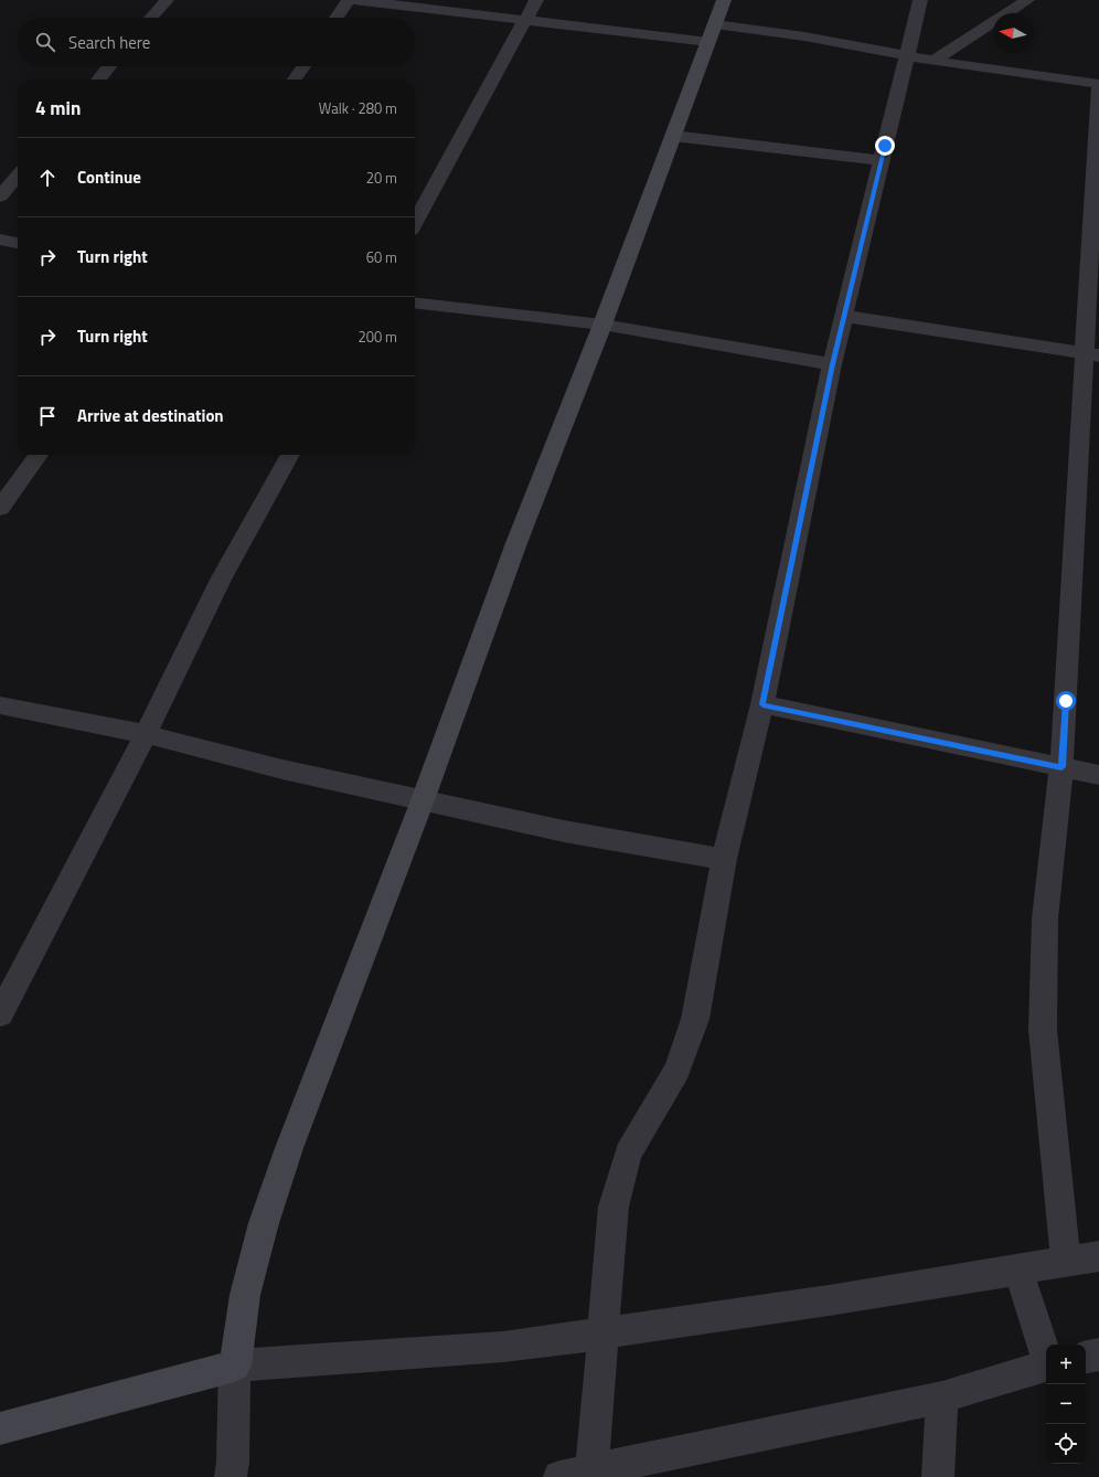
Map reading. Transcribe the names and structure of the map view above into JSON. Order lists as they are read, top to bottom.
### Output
{
  "north": "left",
  "page": {
    "search": "Search here",
    "heading": ["4 min", "Walk · 280 m"],
    "list": [
      ["Continue", "20 m"],
      ["Turn right", "60 m"],
      ["Turn right", "200 m"],
      "Arrive at destination"
    ],
    "map_buttons": ["+", "−"]
  }
}
